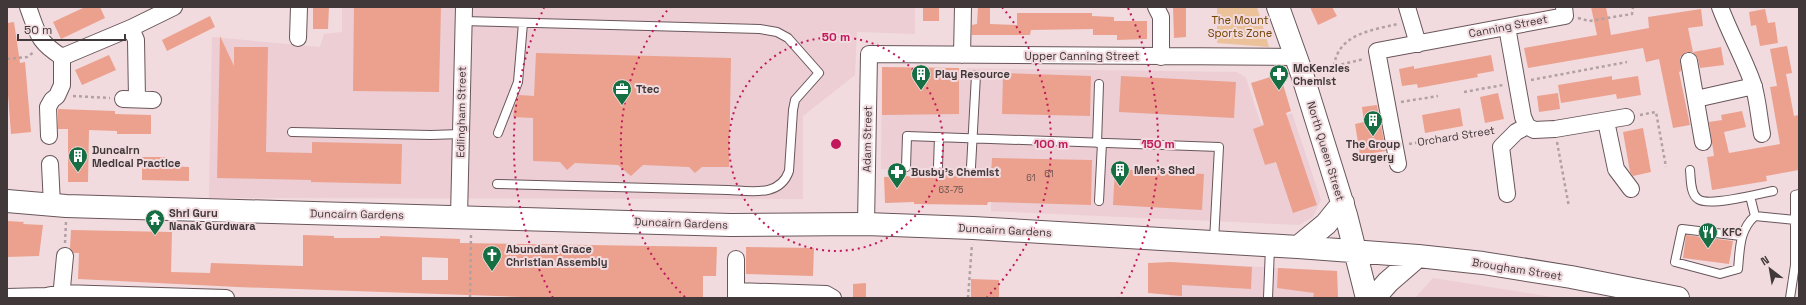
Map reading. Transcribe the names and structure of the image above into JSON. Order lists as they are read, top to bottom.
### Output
{
  "streets": {
    "street": [
      "Canning Street",
      "Upper Canning Street",
      "Edlingham Street",
      "Adam Street",
      "North Queen Street",
      "Duncairn Gardens",
      "Brougham Street"
    ],
    "path": ["Orchard Street"]
  },
  "crossings": [
    ["Upper Canning Street", "Adam Street"],
    ["Upper Canning Street", "North Queen Street"],
    ["Edlingham Street", "Duncairn Gardens"],
    ["Adam Street", "Duncairn Gardens"],
    ["North Queen Street", "Duncairn Gardens"],
    ["North Queen Street", "Brougham Street"],
    ["Duncairn Gardens", "Brougham Street"]
  ],
  "parks": ["The Mount Sports Zone"],
  "places": {
    "building": [
      "Play Resource",
      "The Group Surgery",
      "Duncairn Medical Practice",
      "Men's Shed"
    ],
    "pharmacy": ["McKenzies Chemist", "Busby's Chemist"],
    "office": ["Ttec"],
    "temple": ["Shri Guru Nanak Gurdwara"],
    "restaurant": ["KFC"],
    "church": ["Abundant Grace Christian Assembly"]
  },
  "house_numbers": ["61", "61", "63-75"],
  "scale_bar": "50 m",
  "north": "top left",
  "rings": ["50 m", "100 m", "150 m"]
}
